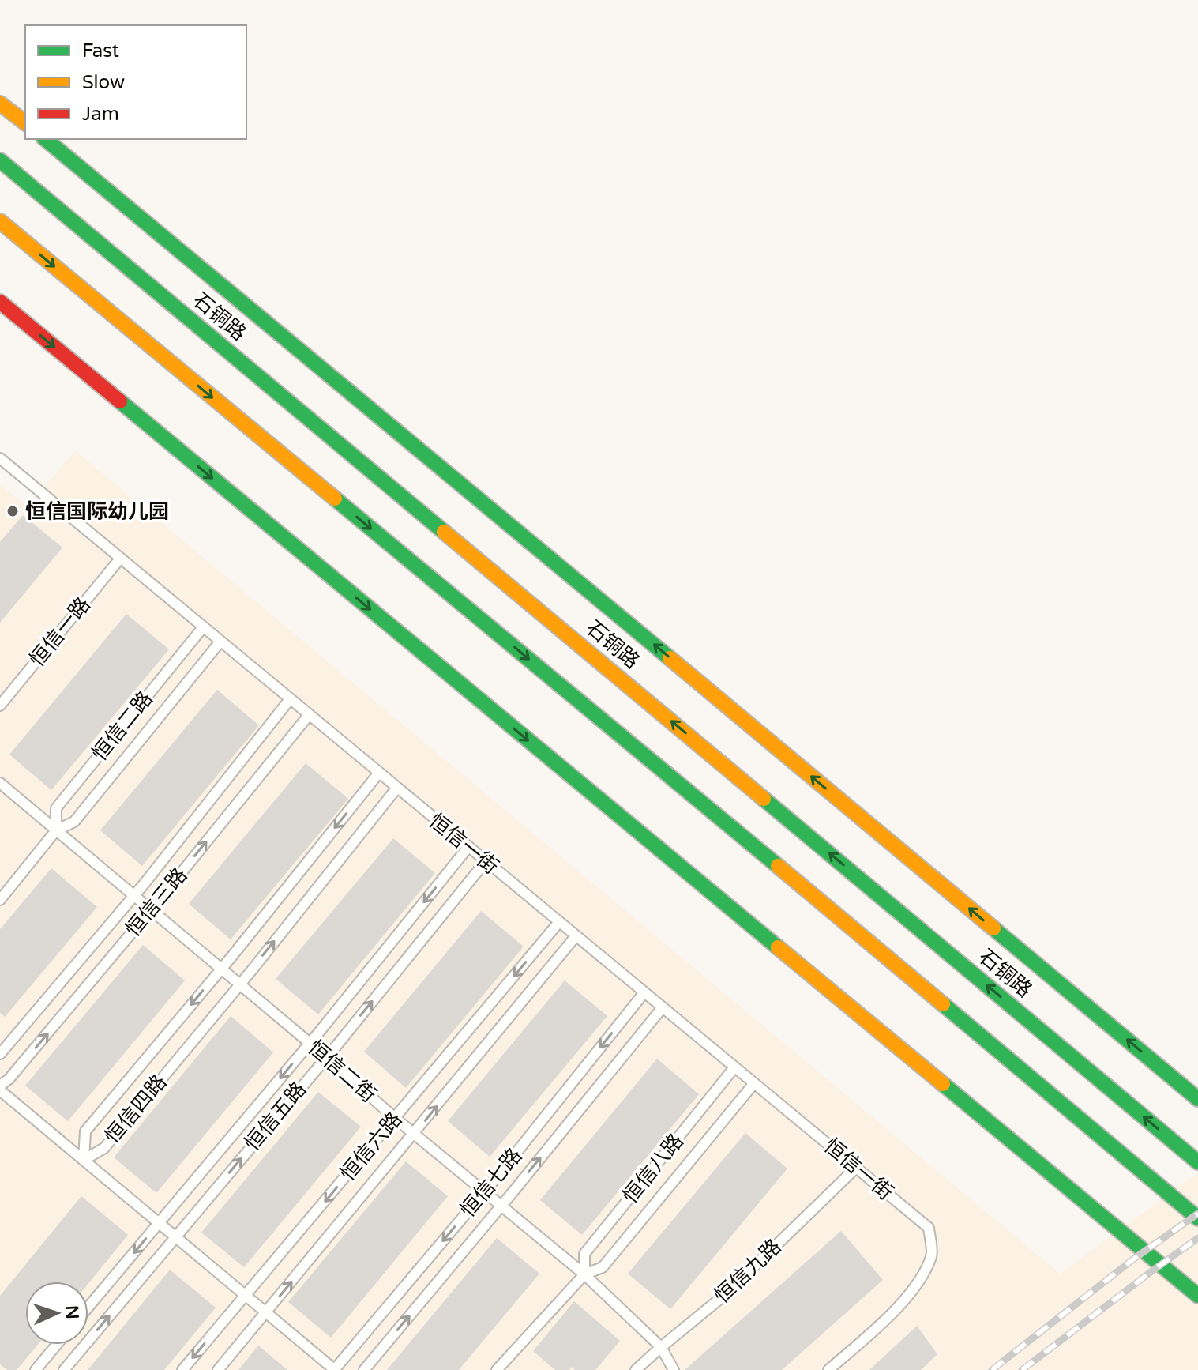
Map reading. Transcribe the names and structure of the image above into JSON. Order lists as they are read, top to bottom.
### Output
{
  "streets": {
    "main road": ["石铜路"],
    "lane": [
      "恒信一路",
      "恒信二路",
      "恒信一街",
      "恒信三路",
      "恒信二街",
      "恒信四路",
      "恒信五路",
      "恒信六路",
      "恒信八路",
      "恒信七路",
      "恒信九路"
    ]
  },
  "crossings": [
    ["恒信一路", "恒信一街"],
    ["恒信二路", "恒信一街"],
    ["恒信二路", "恒信二街"],
    ["恒信一街", "恒信三路"],
    ["恒信一街", "恒信四路"],
    ["恒信一街", "恒信五路"],
    ["恒信一街", "恒信六路"],
    ["恒信一街", "恒信八路"],
    ["恒信一街", "恒信七路"],
    ["恒信一街", "恒信九路"],
    ["恒信三路", "恒信二街"],
    ["恒信二街", "恒信四路"],
    ["恒信二街", "恒信五路"],
    ["恒信二街", "恒信六路"],
    ["恒信二街", "恒信八路"],
    ["恒信二街", "恒信七路"],
    ["恒信二街", "恒信九路"]
  ],
  "places": ["恒信国际幼儿园"],
  "legend": ["Fast", "Slow", "Jam"],
  "north": "right"
}
